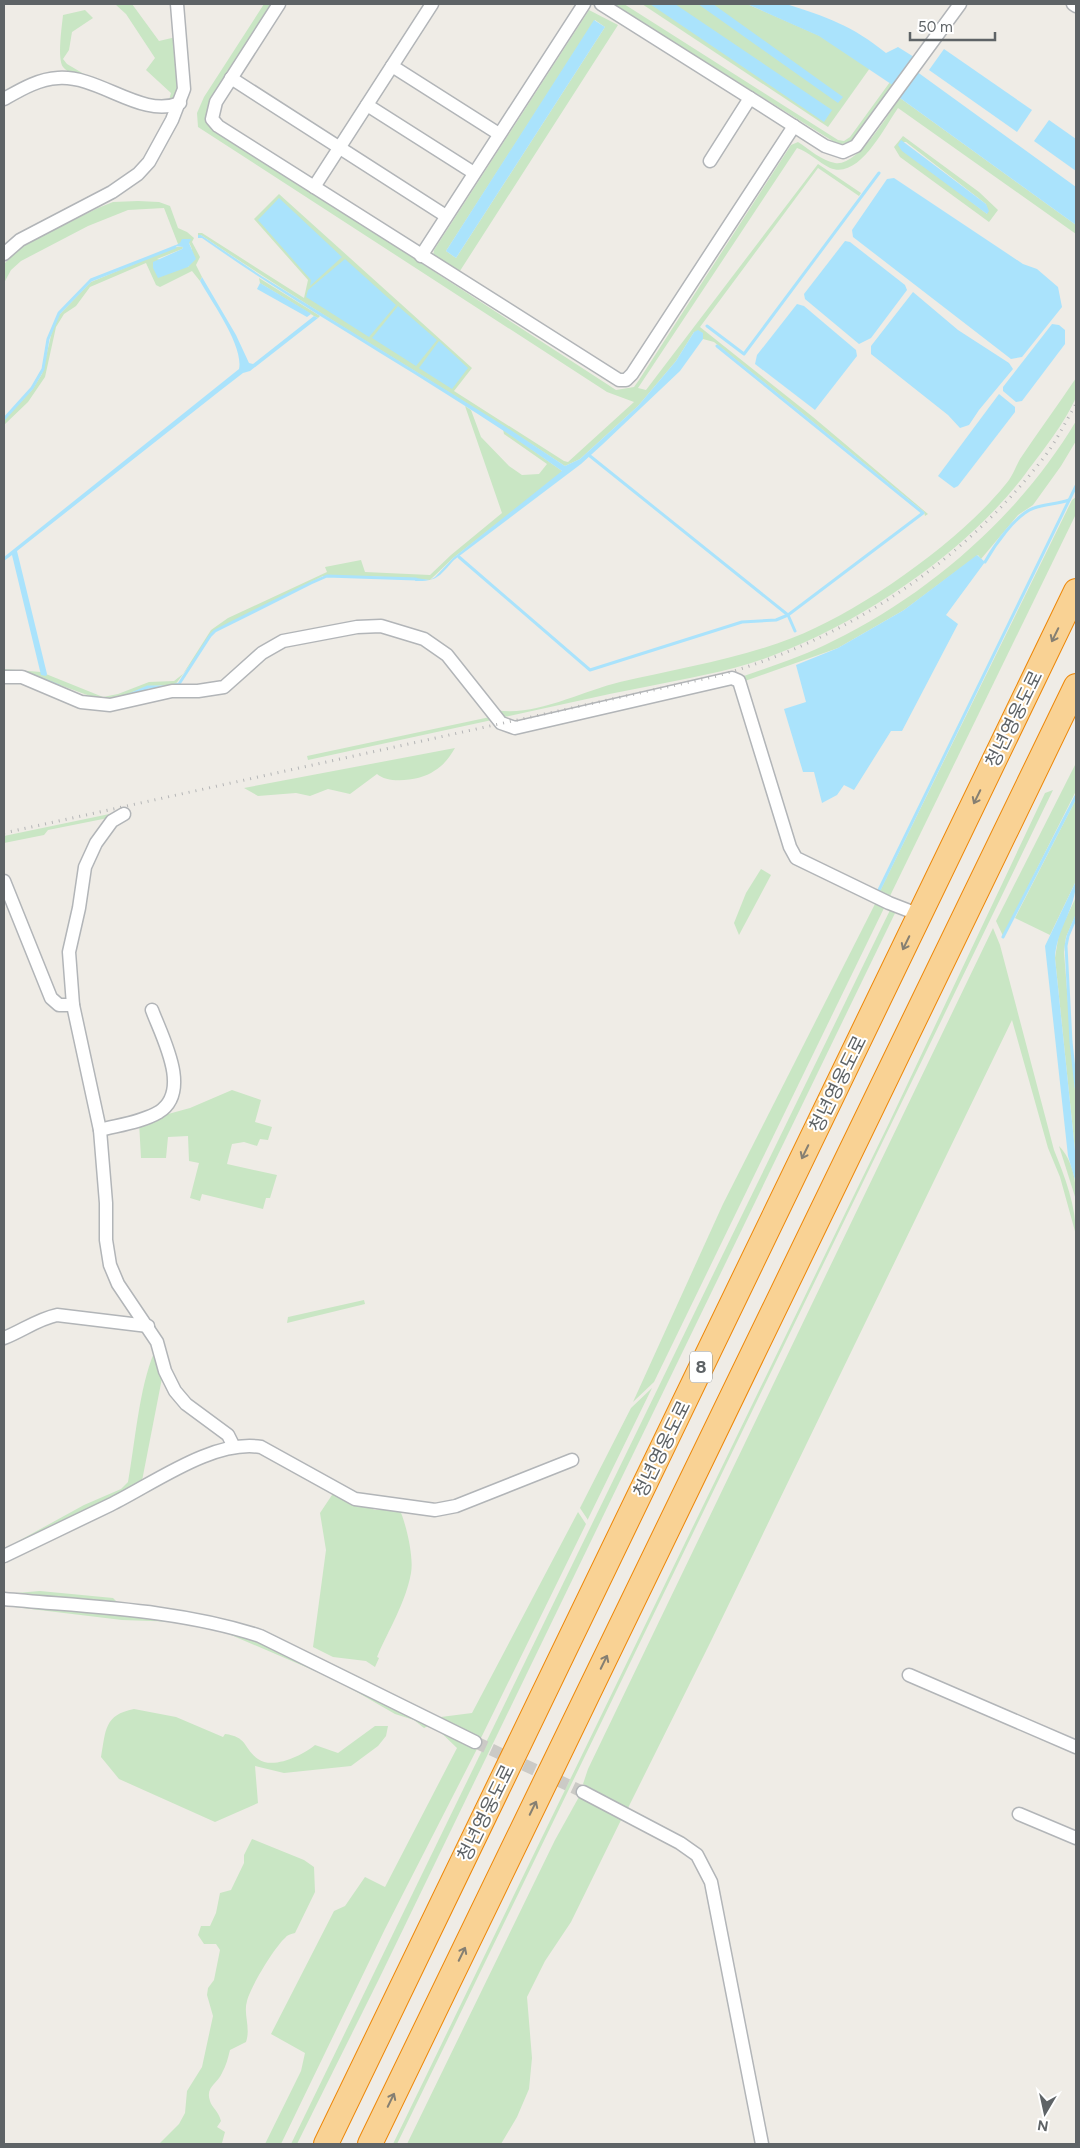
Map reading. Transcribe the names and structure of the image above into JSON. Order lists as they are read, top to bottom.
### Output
{
  "streets": {
    "highway": ["청년영웅도로", "8"]
  },
  "scale_bar": "50 m",
  "north": "bottom"
}
